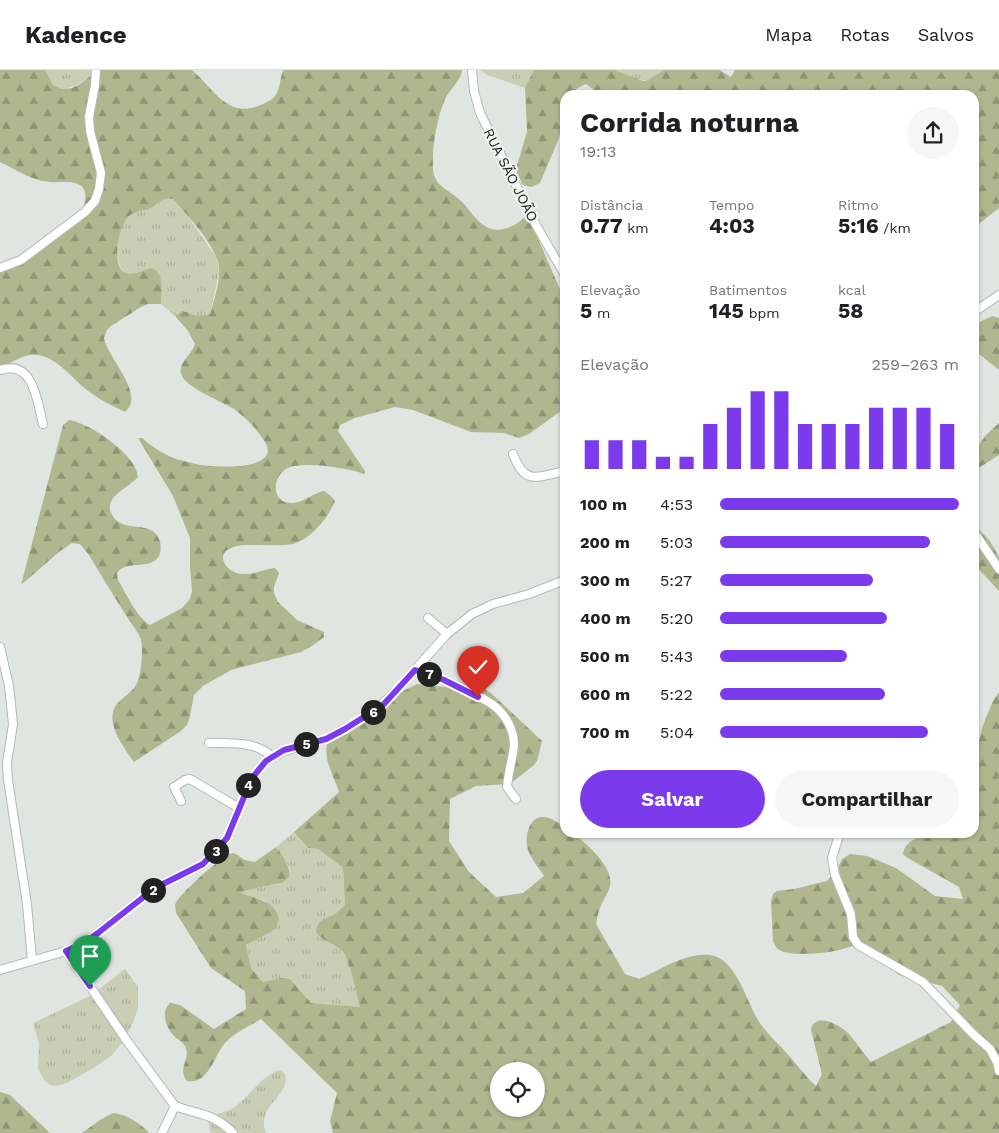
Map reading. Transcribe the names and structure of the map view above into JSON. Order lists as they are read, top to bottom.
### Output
{
  "streets": {
    "street": ["RUA SÃO JOÃO"]
  },
  "page": {
    "header": "Kadence",
    "nav": ["Mapa", "Rotas", "Salvos"],
    "heading": ["Corrida noturna", "19:13"],
    "stats": [
      ["Distância", "0.77 km"],
      ["Tempo", "4:03"],
      ["Ritmo", "5:16 /km"],
      ["Elevação", "5 m"],
      ["Batimentos", "145 bpm"],
      ["kcal", "58"]
    ],
    "chart": ["Elevação", "259–263 m"],
    "list": [
      {
        "name": "100 m",
        "note": "4:53"
      },
      {
        "name": "200 m",
        "note": "5:03"
      },
      {
        "name": "300 m",
        "note": "5:27"
      },
      {
        "name": "400 m",
        "note": "5:20"
      },
      {
        "name": "500 m",
        "note": "5:43"
      },
      {
        "name": "600 m",
        "note": "5:22"
      },
      {
        "name": "700 m",
        "note": "5:04"
      }
    ],
    "pins": [
      "7",
      "6",
      "5",
      "4",
      "3",
      "2"
    ],
    "buttons": ["Salvar", "Compartilhar"]
  }
}
